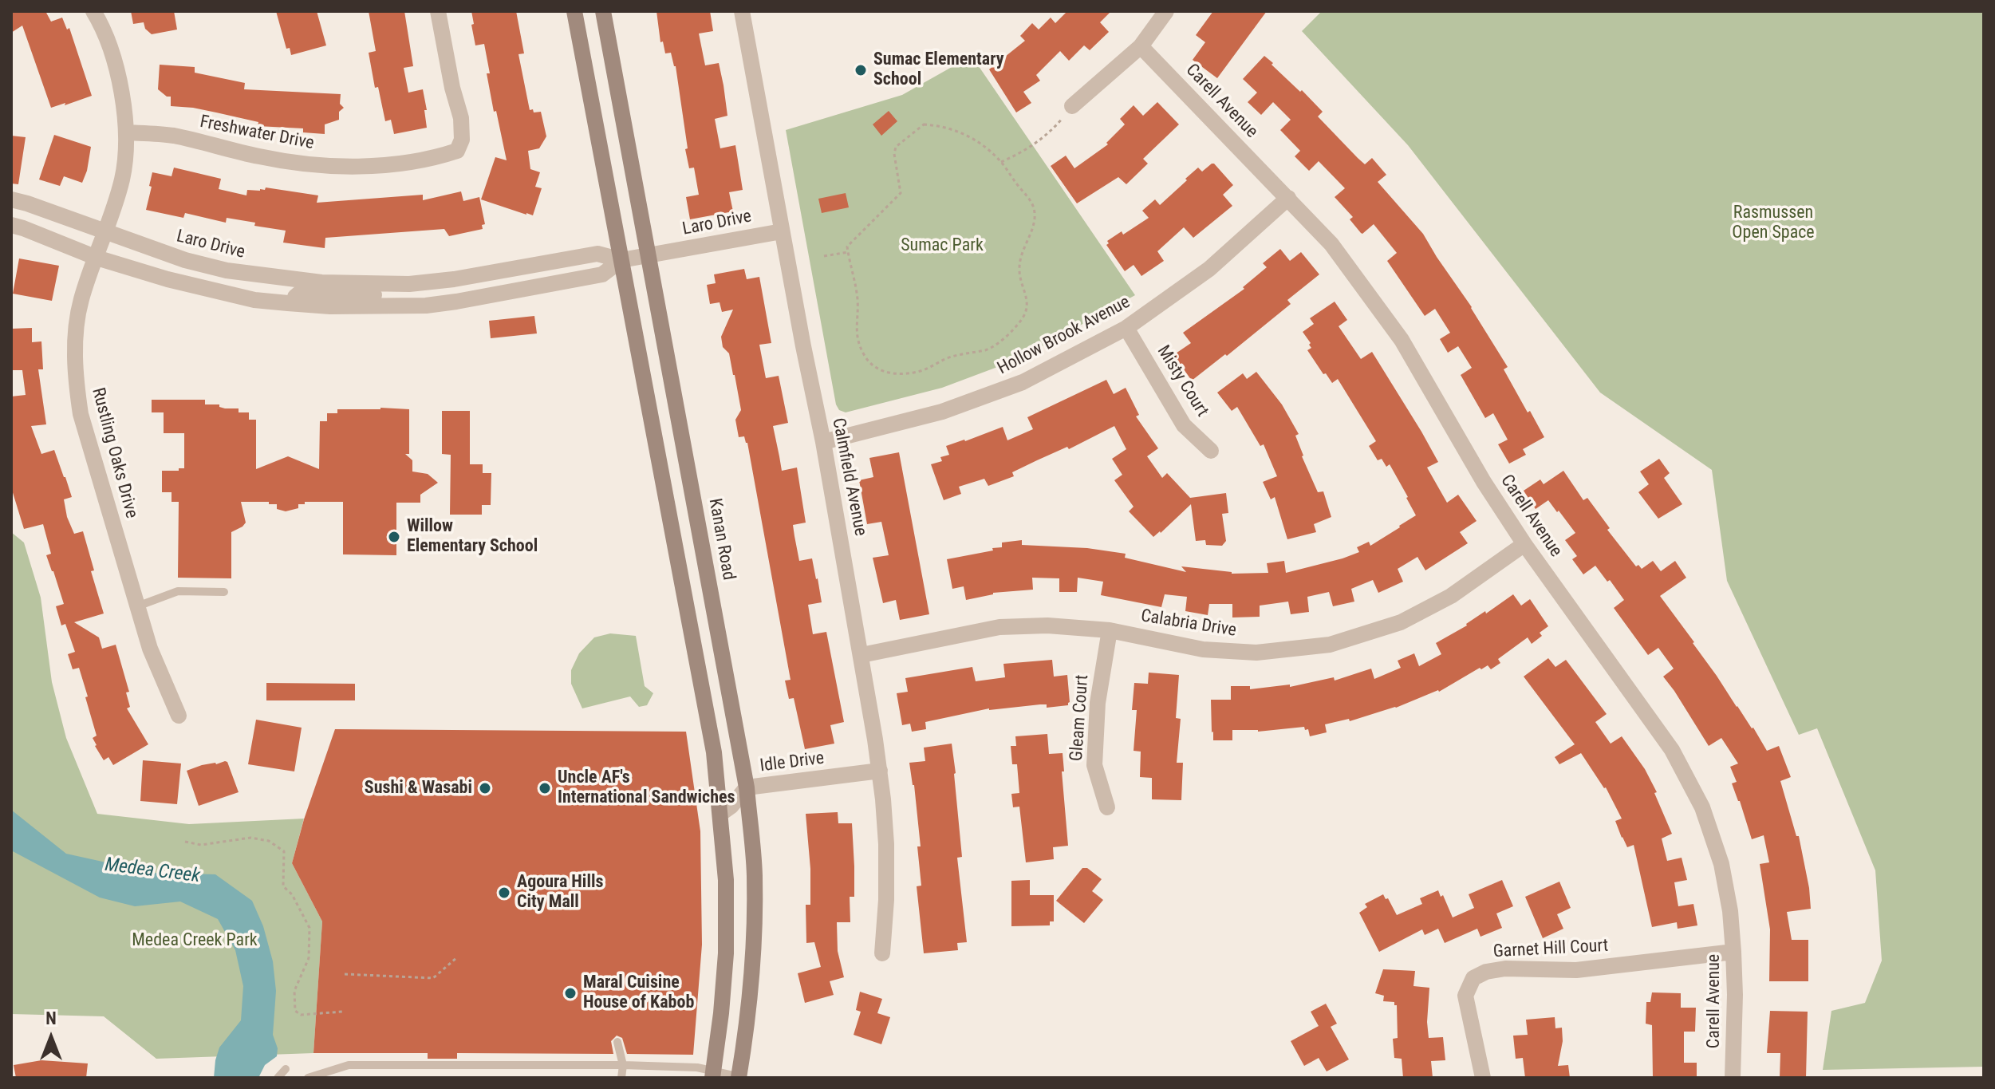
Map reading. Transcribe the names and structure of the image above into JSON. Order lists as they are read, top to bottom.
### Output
{
  "streets": {
    "main road": ["Kanan Road"],
    "street": [
      "Carell Avenue",
      "Freshwater Drive",
      "Laro Drive",
      "Hollow Brook Avenue",
      "Misty Court",
      "Rustling Oaks Drive",
      "Calmfield Avenue",
      "Calabria Drive",
      "Gleam Court",
      "Idle Drive",
      "Garnet Hill Court"
    ]
  },
  "crossings": [
    ["Carell Avenue", "Hollow Brook Avenue"],
    ["Carell Avenue", "Calabria Drive"],
    ["Carell Avenue", "Garnet Hill Court"],
    ["Freshwater Drive", "Rustling Oaks Drive"],
    ["Laro Drive", "Rustling Oaks Drive"],
    ["Laro Drive", "Calmfield Avenue"],
    ["Laro Drive", "Kanan Road"],
    ["Hollow Brook Avenue", "Misty Court"],
    ["Hollow Brook Avenue", "Calmfield Avenue"],
    ["Calmfield Avenue", "Calabria Drive"],
    ["Calmfield Avenue", "Idle Drive"],
    ["Kanan Road", "Idle Drive"],
    ["Calabria Drive", "Gleam Court"]
  ],
  "water": ["Medea Creek"],
  "parks": ["Rasmussen Open Space", "Sumac Park", "Medea Creek Park"],
  "places": [
    "Sumac Elementary School",
    "Willow Elementary School",
    "Sushi & Wasabi",
    "Uncle AF's International Sandwiches",
    "Agoura Hills City Mall",
    "Maral Cuisine House of Kabob"
  ],
  "north": "top"
}
